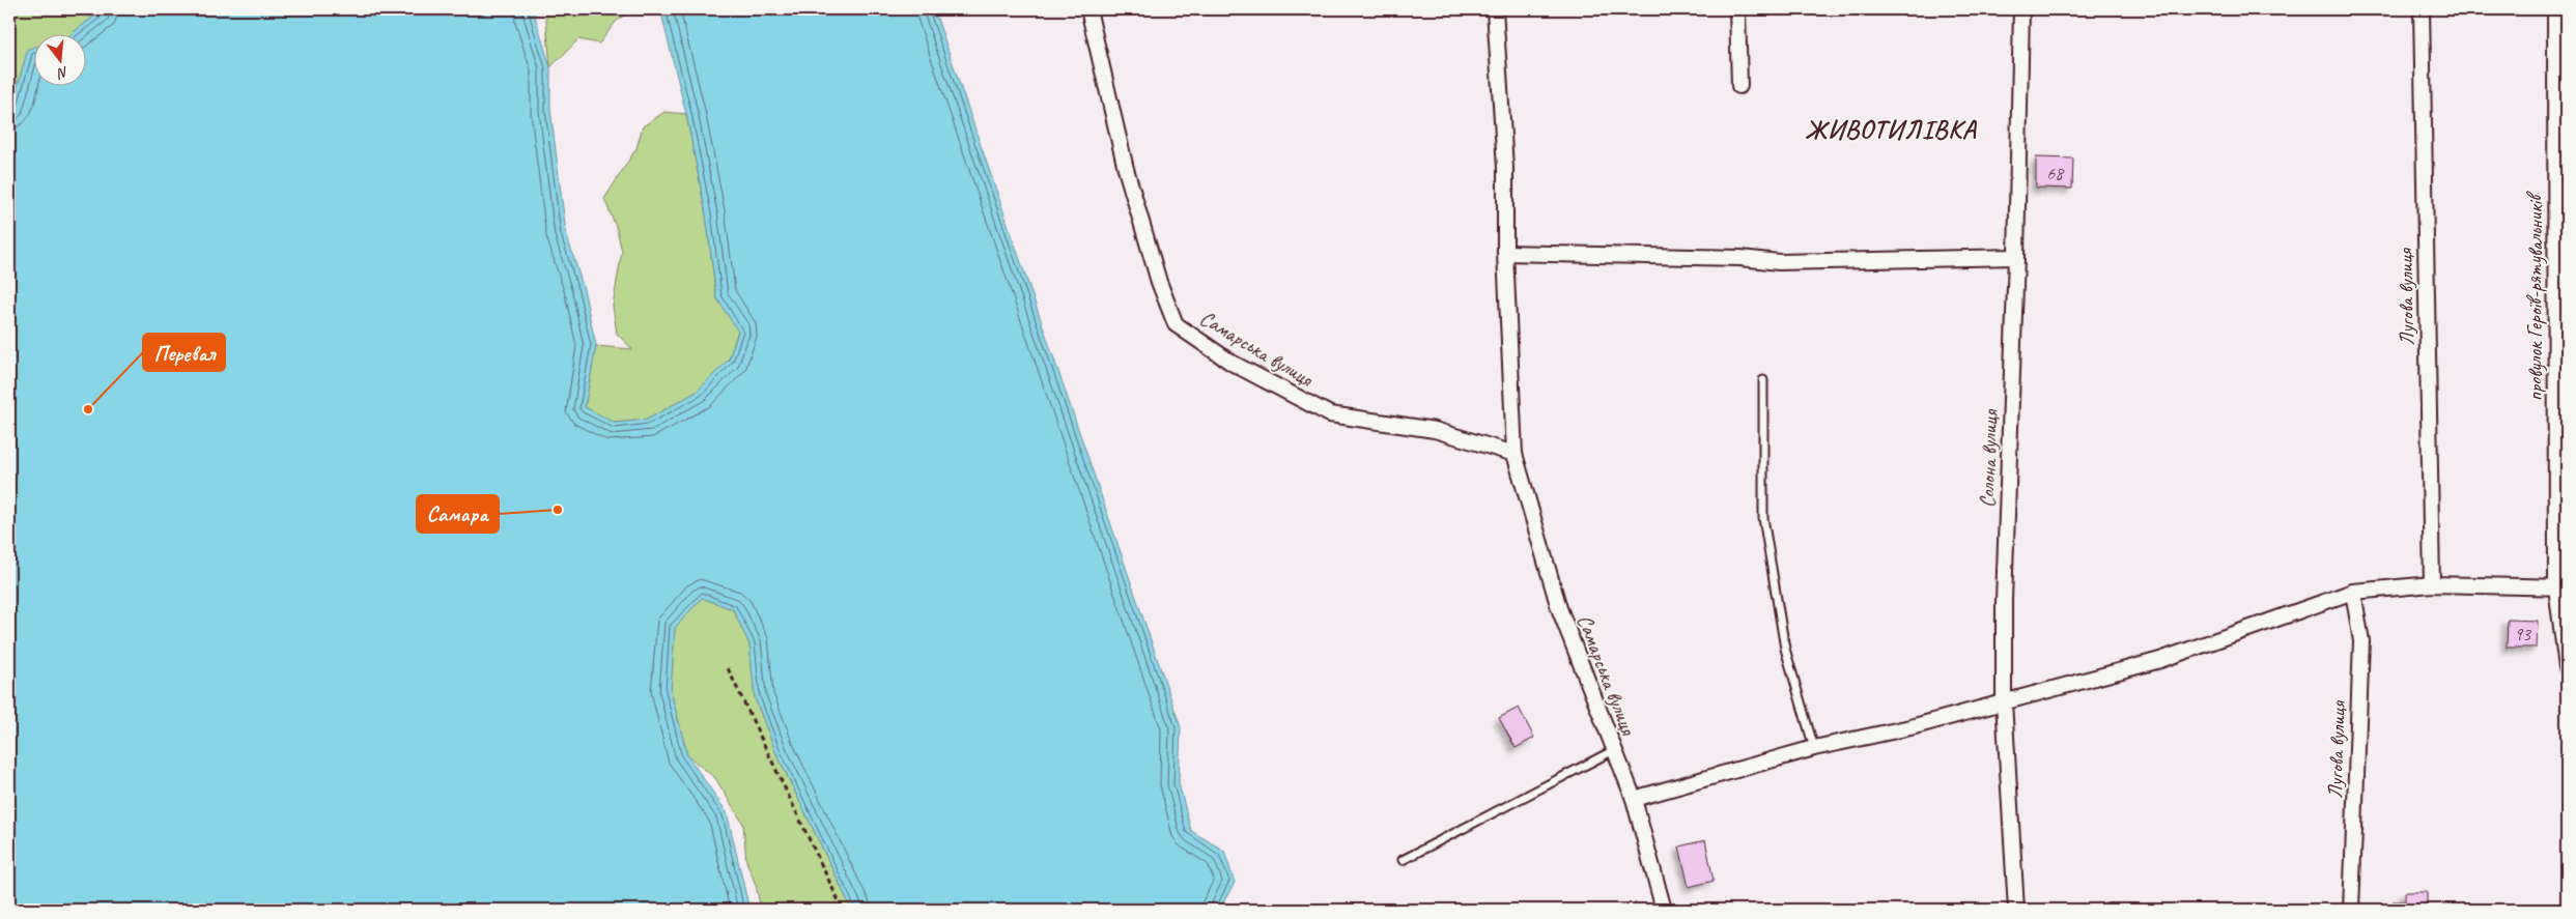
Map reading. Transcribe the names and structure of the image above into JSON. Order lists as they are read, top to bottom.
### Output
{
  "streets": {
    "street": [
      "Лугова вулиця",
      "провулок Героїв-рятувальників",
      "Самарська вулиця",
      "Солона вулиця"
    ]
  },
  "districts": ["ЖИВОТИЛІВКА"],
  "places": ["Перевал", "Самара"],
  "house_numbers": ["68", "93"],
  "north": "bottom"
}
